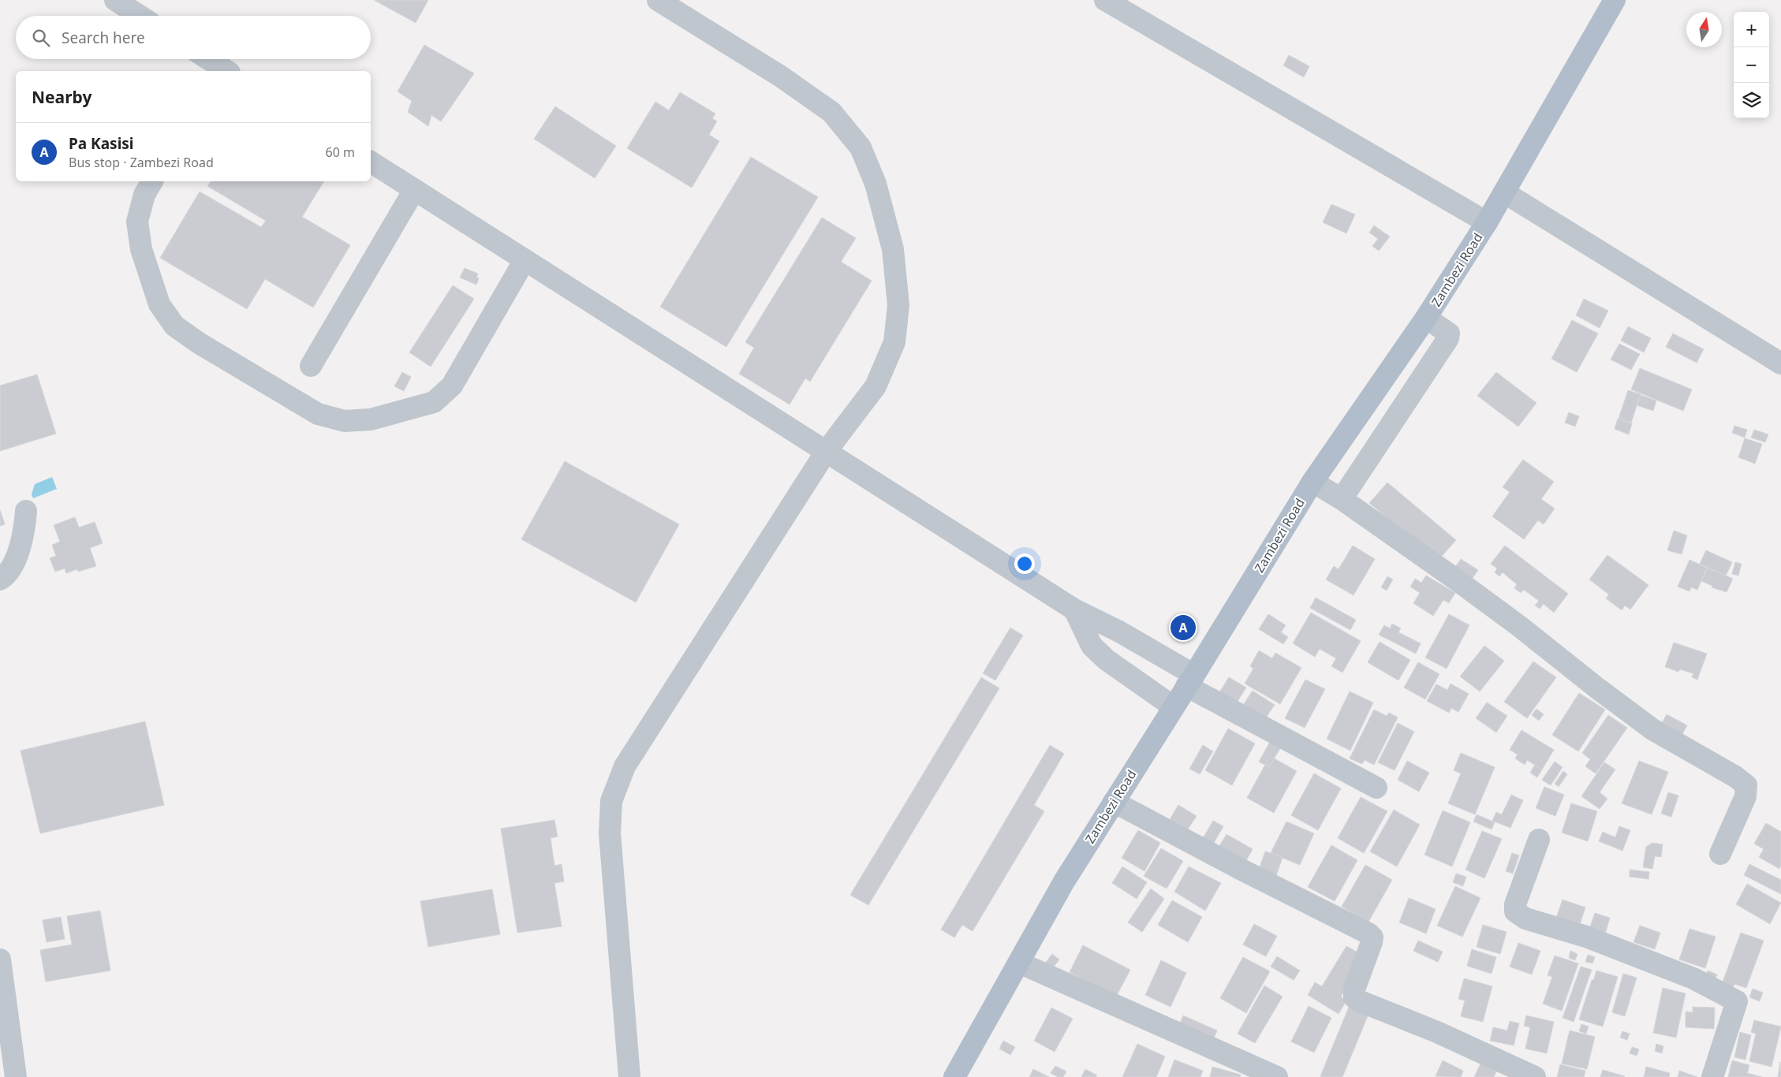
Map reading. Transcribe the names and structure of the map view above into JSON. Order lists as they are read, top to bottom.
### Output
{
  "streets": {
    "main road": ["Zambezi Road"]
  },
  "north": "top",
  "page": {
    "map_buttons": ["+", "−"],
    "search": "Search here",
    "heading": "Nearby",
    "list": [
      {
        "mark": "A",
        "name": "Pa Kasisi",
        "note": "Bus stop · Zambezi Road",
        "value": "60 m"
      }
    ],
    "pins": "A"
  }
}
